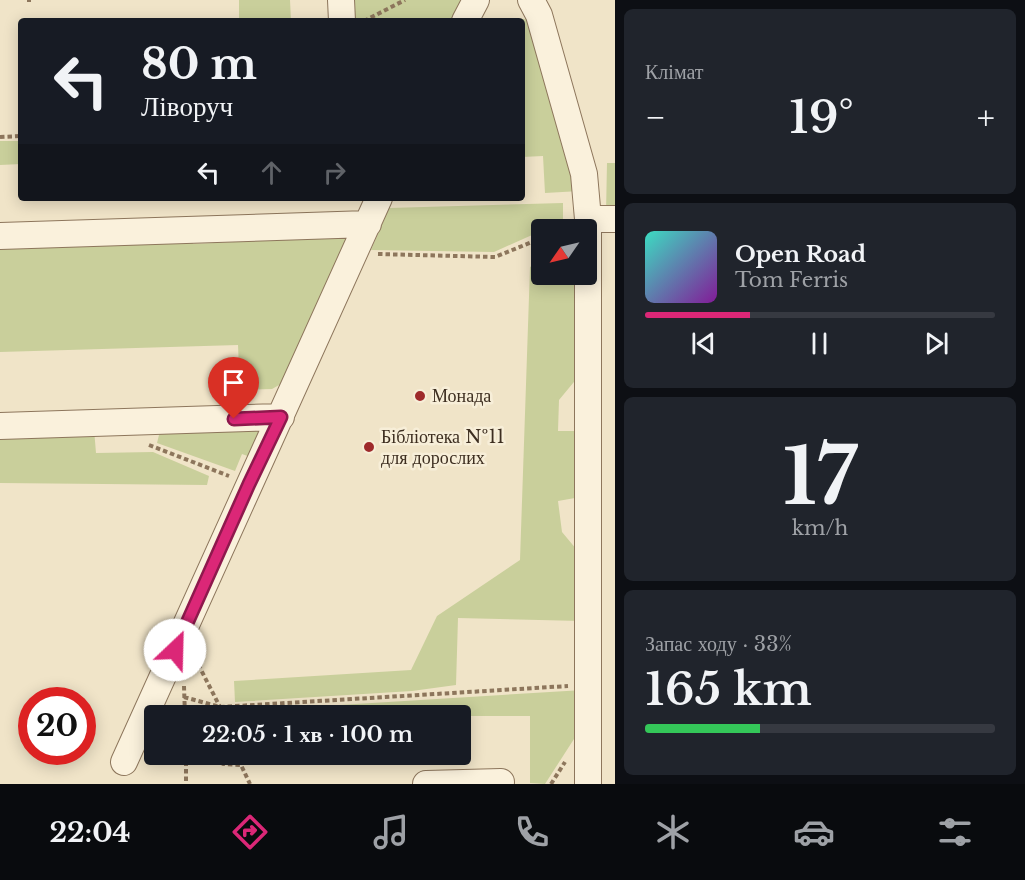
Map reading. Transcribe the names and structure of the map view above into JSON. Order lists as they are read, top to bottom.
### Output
{
  "places": ["Монада", "Бібліотека №11 для дорослих"],
  "north": "bottom left",
  "page": {
    "tile": [
      "Клімат",
      ["17", "km/h"],
      ["Запас ходу · 33%", "165 km"]
    ],
    "turn": ["80 m", "Ліворуч"],
    "heat": ["−", "19°", "+"],
    "song": ["Open Road", "Tom Ferris"],
    "limit": "20",
    "trip": "22:05 · 1 хв · 100 m",
    "tabs": "22:04"
  }
}
